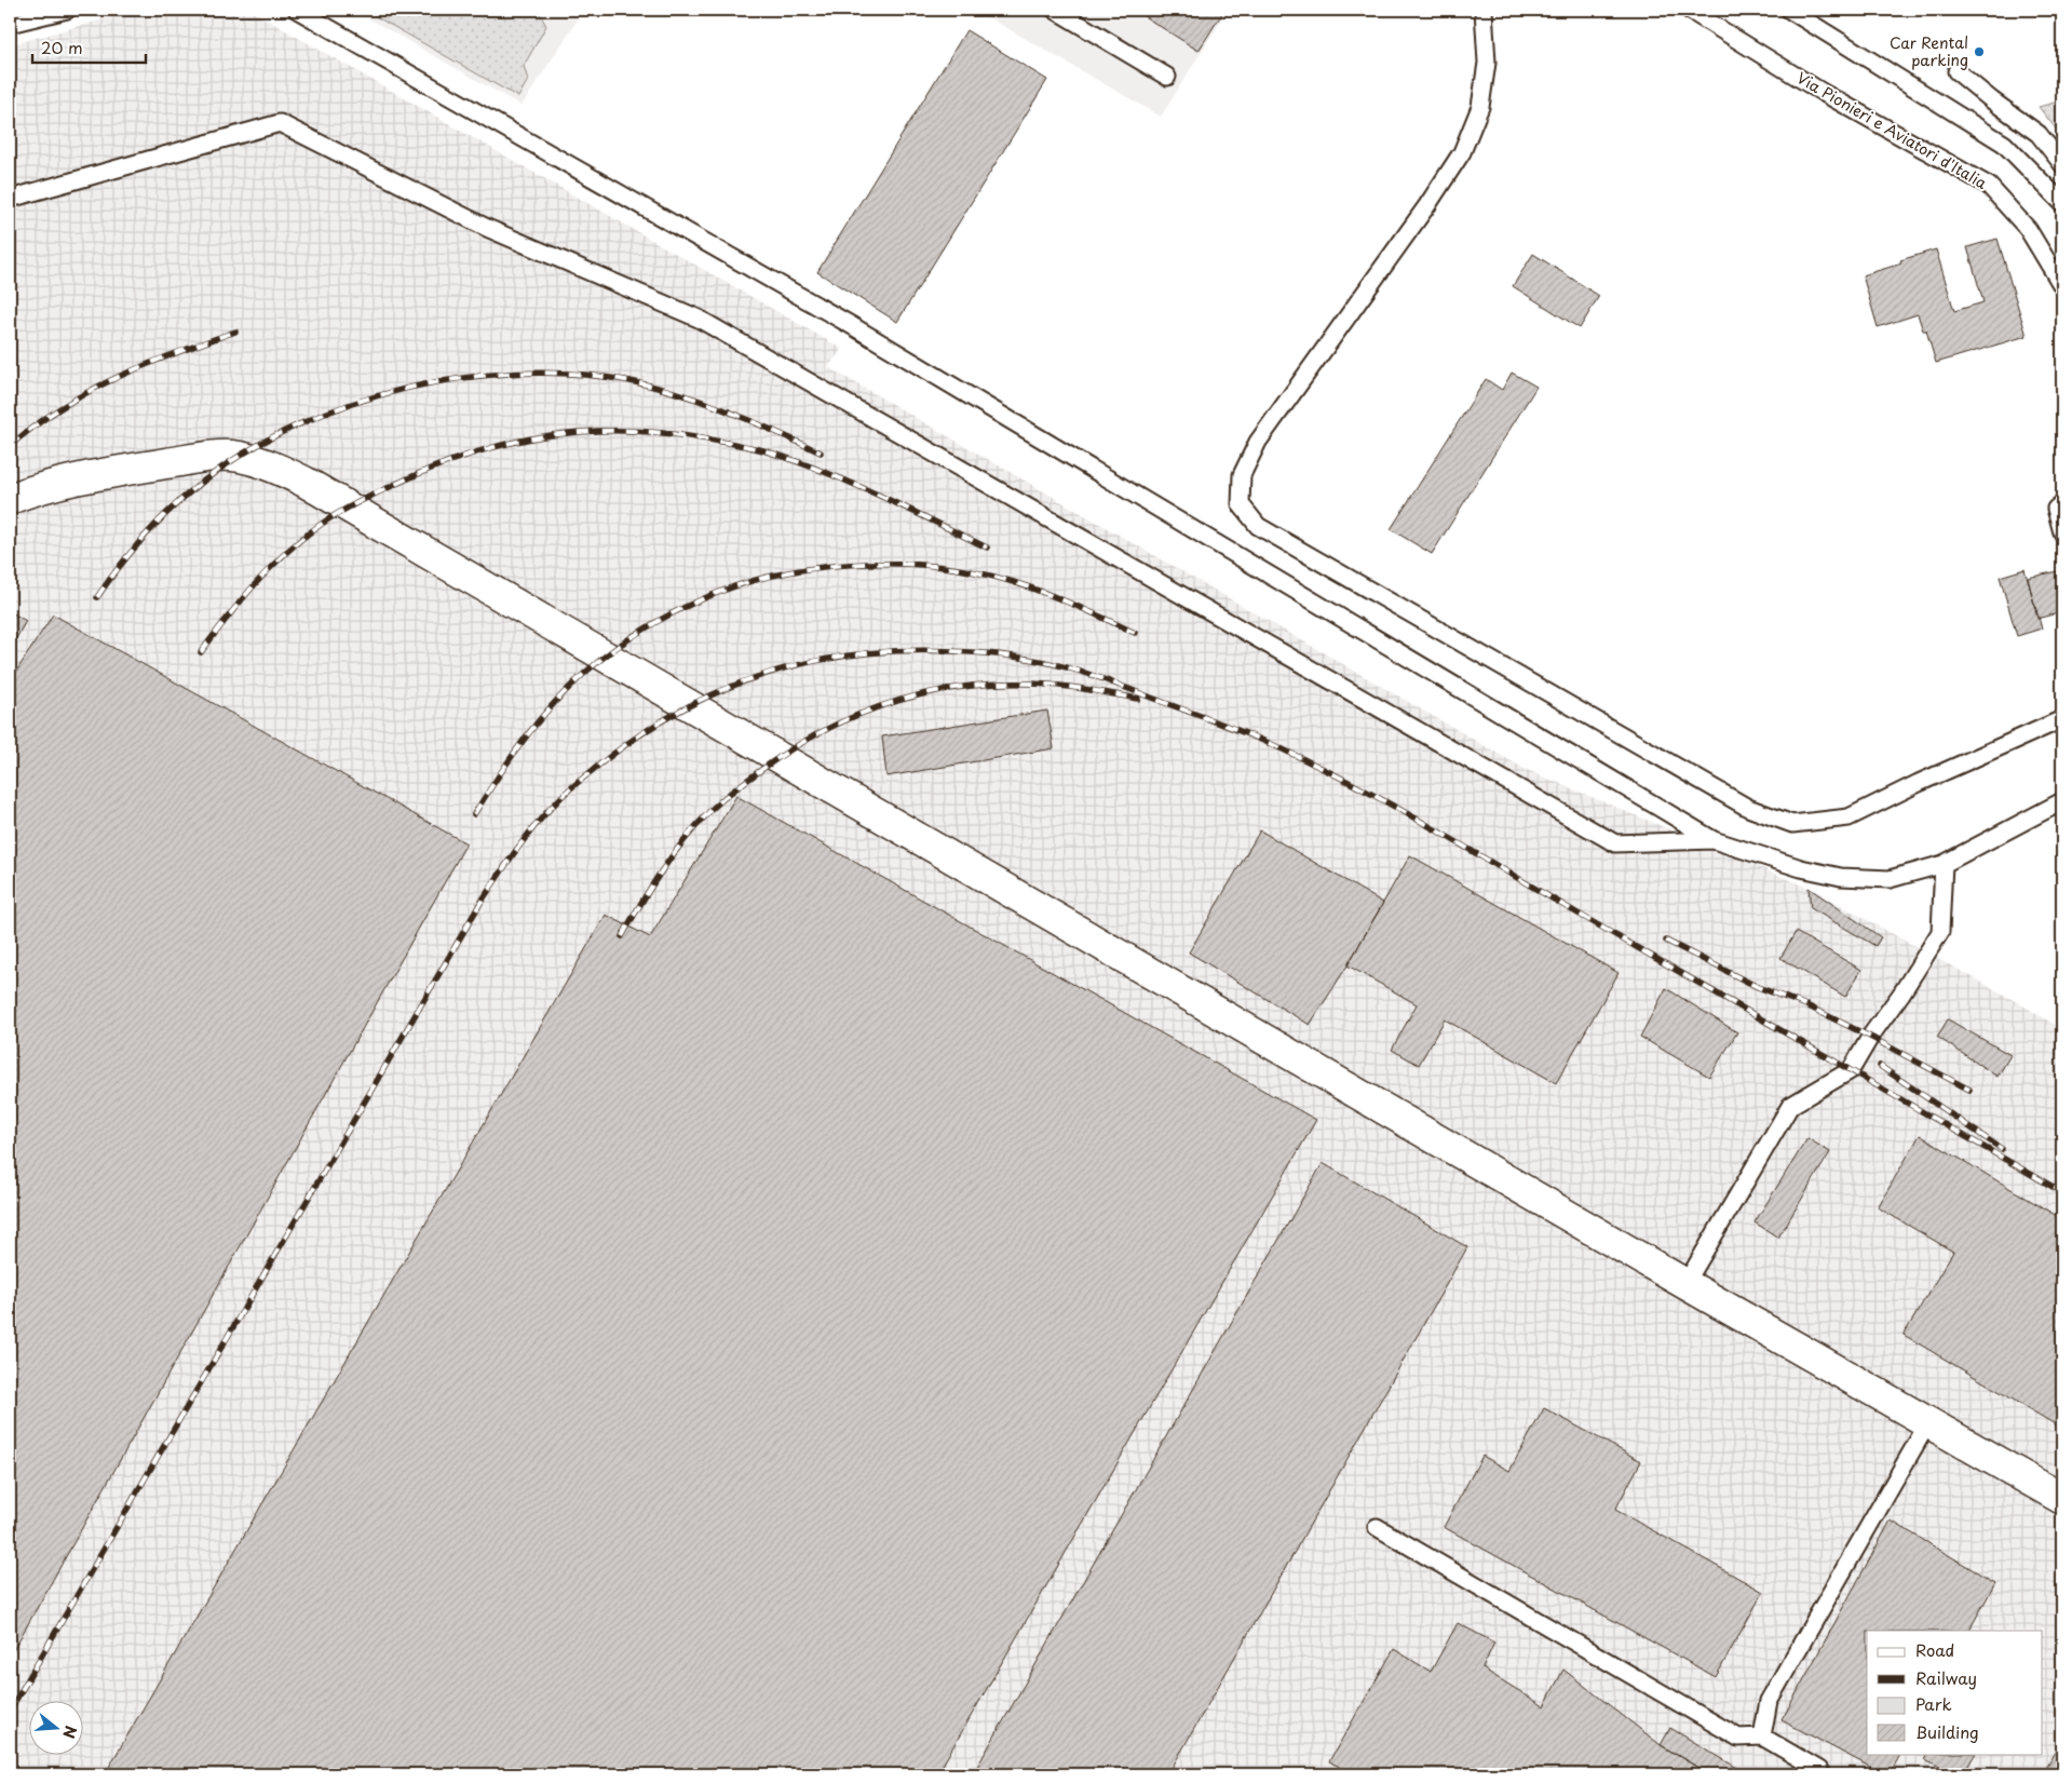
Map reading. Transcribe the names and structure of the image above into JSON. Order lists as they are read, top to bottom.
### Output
{
  "streets": {
    "lane": ["Via Pionieri e Aviatori d'Italia"]
  },
  "places": ["Car Rental parking"],
  "legend": [
    "Road",
    "Railway",
    "Park",
    "Building"
  ],
  "scale_bar": "20 m",
  "north": "right"
}
